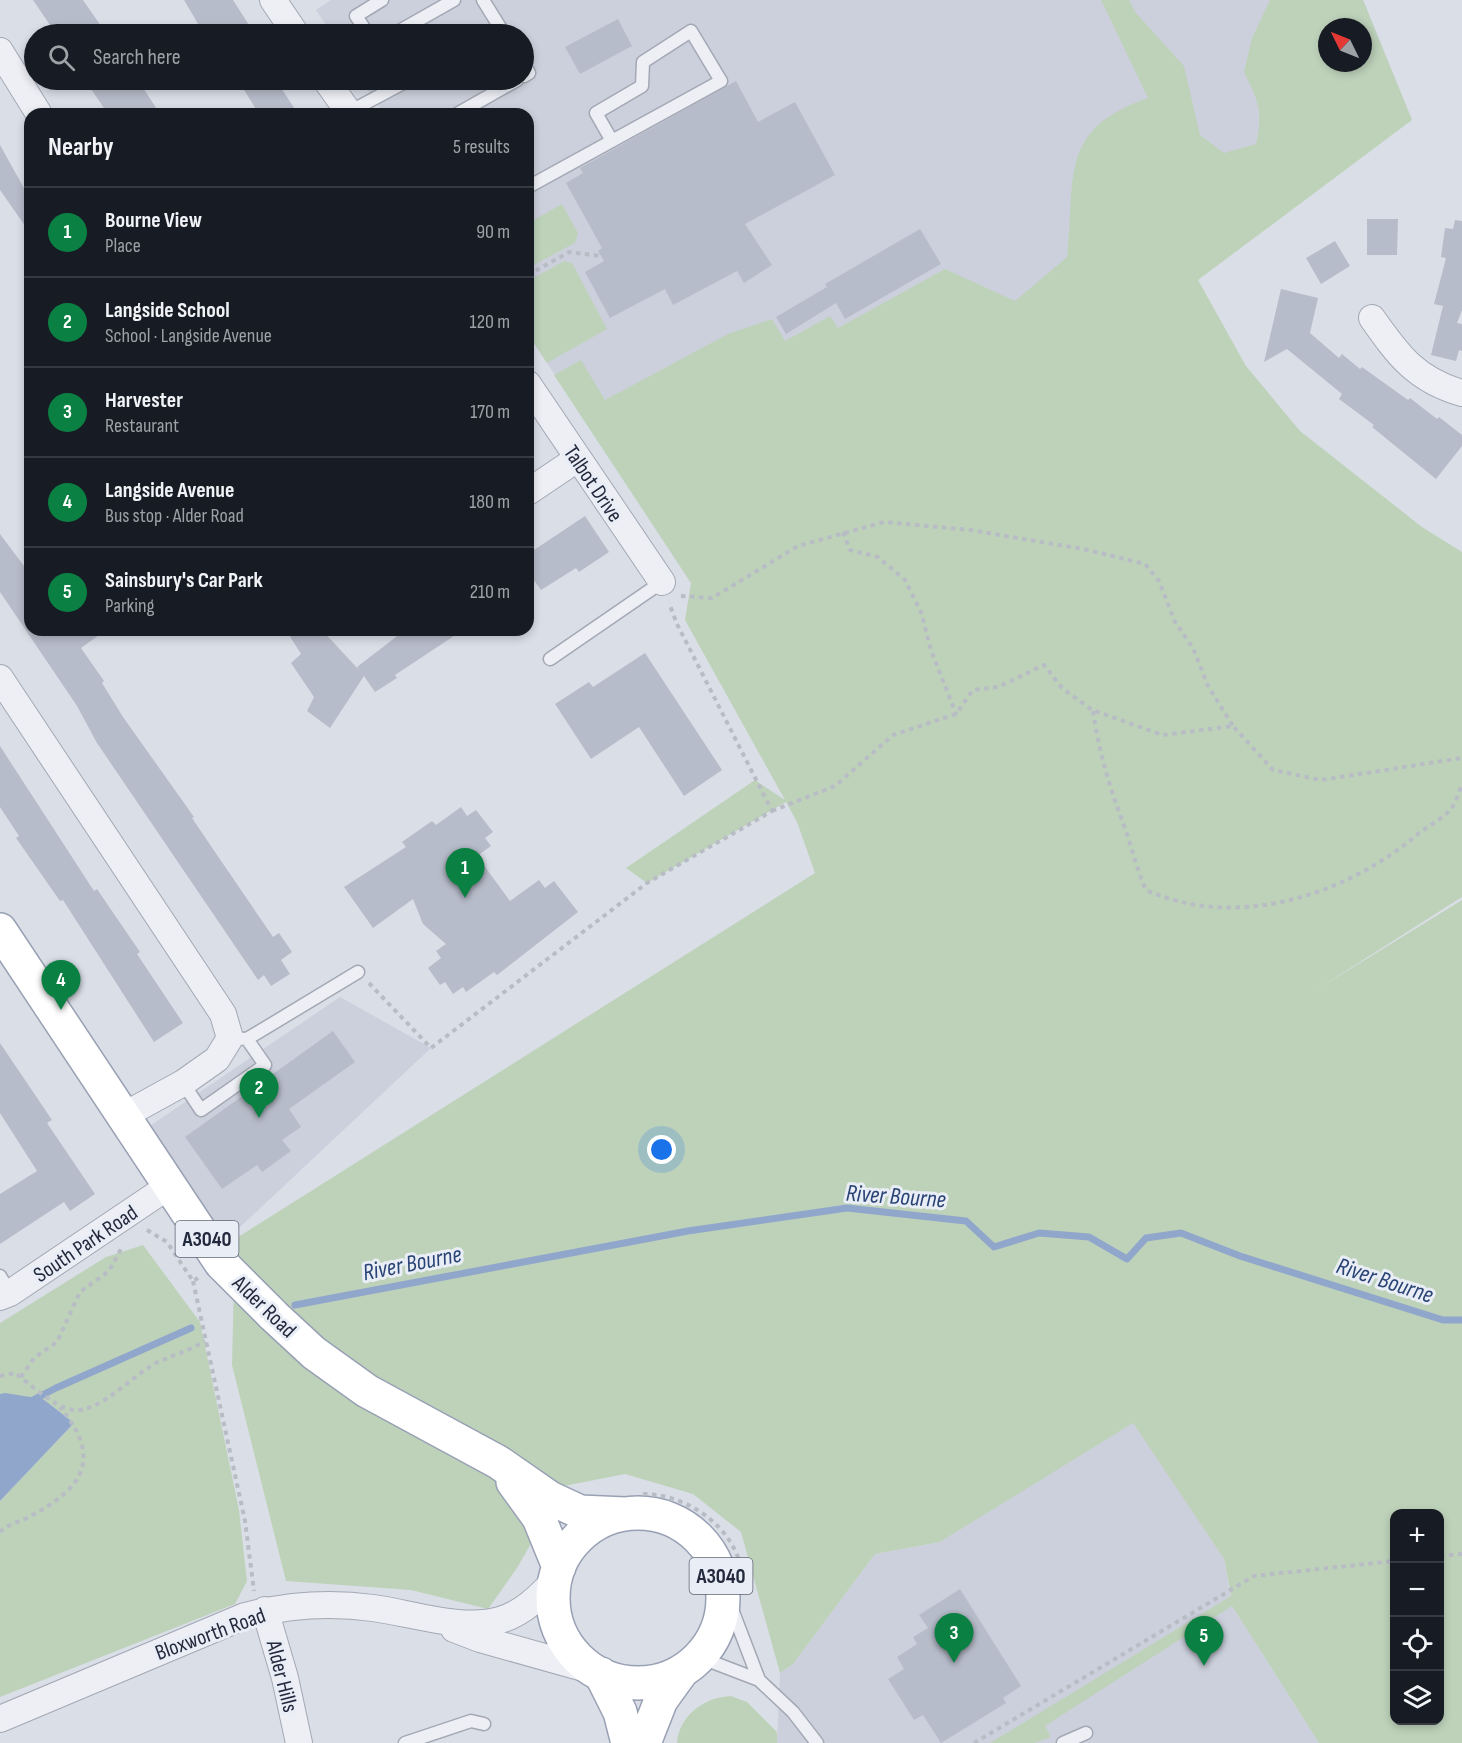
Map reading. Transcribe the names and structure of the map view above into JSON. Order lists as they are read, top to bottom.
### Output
{
  "streets": {
    "main road": ["A3040", "Alder Road"],
    "street": [
      "Talbot Drive",
      "South Park Road",
      "Bloxworth Road",
      "Alder Hills"
    ]
  },
  "crossings": [
    ["A3040", "Alder Road"],
    ["A3040", "Bloxworth Road"],
    ["South Park Road", "Alder Road"],
    ["Alder Road", "Bloxworth Road"],
    ["Bloxworth Road", "Alder Hills"]
  ],
  "water": ["River Bourne"],
  "north": "top left",
  "page": {
    "search": "Search here",
    "heading": ["Nearby", "5 results"],
    "list": [
      {
        "mark": "1",
        "name": "Bourne View",
        "note": "Place",
        "value": "90 m"
      },
      {
        "mark": "2",
        "name": "Langside School",
        "note": "School · Langside Avenue",
        "value": "120 m"
      },
      {
        "mark": "3",
        "name": "Harvester",
        "note": "Restaurant",
        "value": "170 m"
      },
      {
        "mark": "4",
        "name": "Langside Avenue",
        "note": "Bus stop · Alder Road",
        "value": "180 m"
      },
      {
        "mark": "5",
        "name": "Sainsbury's Car Park",
        "note": "Parking",
        "value": "210 m"
      }
    ],
    "pins": [
      "1",
      "4",
      "2",
      "3",
      "5"
    ],
    "map_buttons": ["+", "−"]
  }
}
